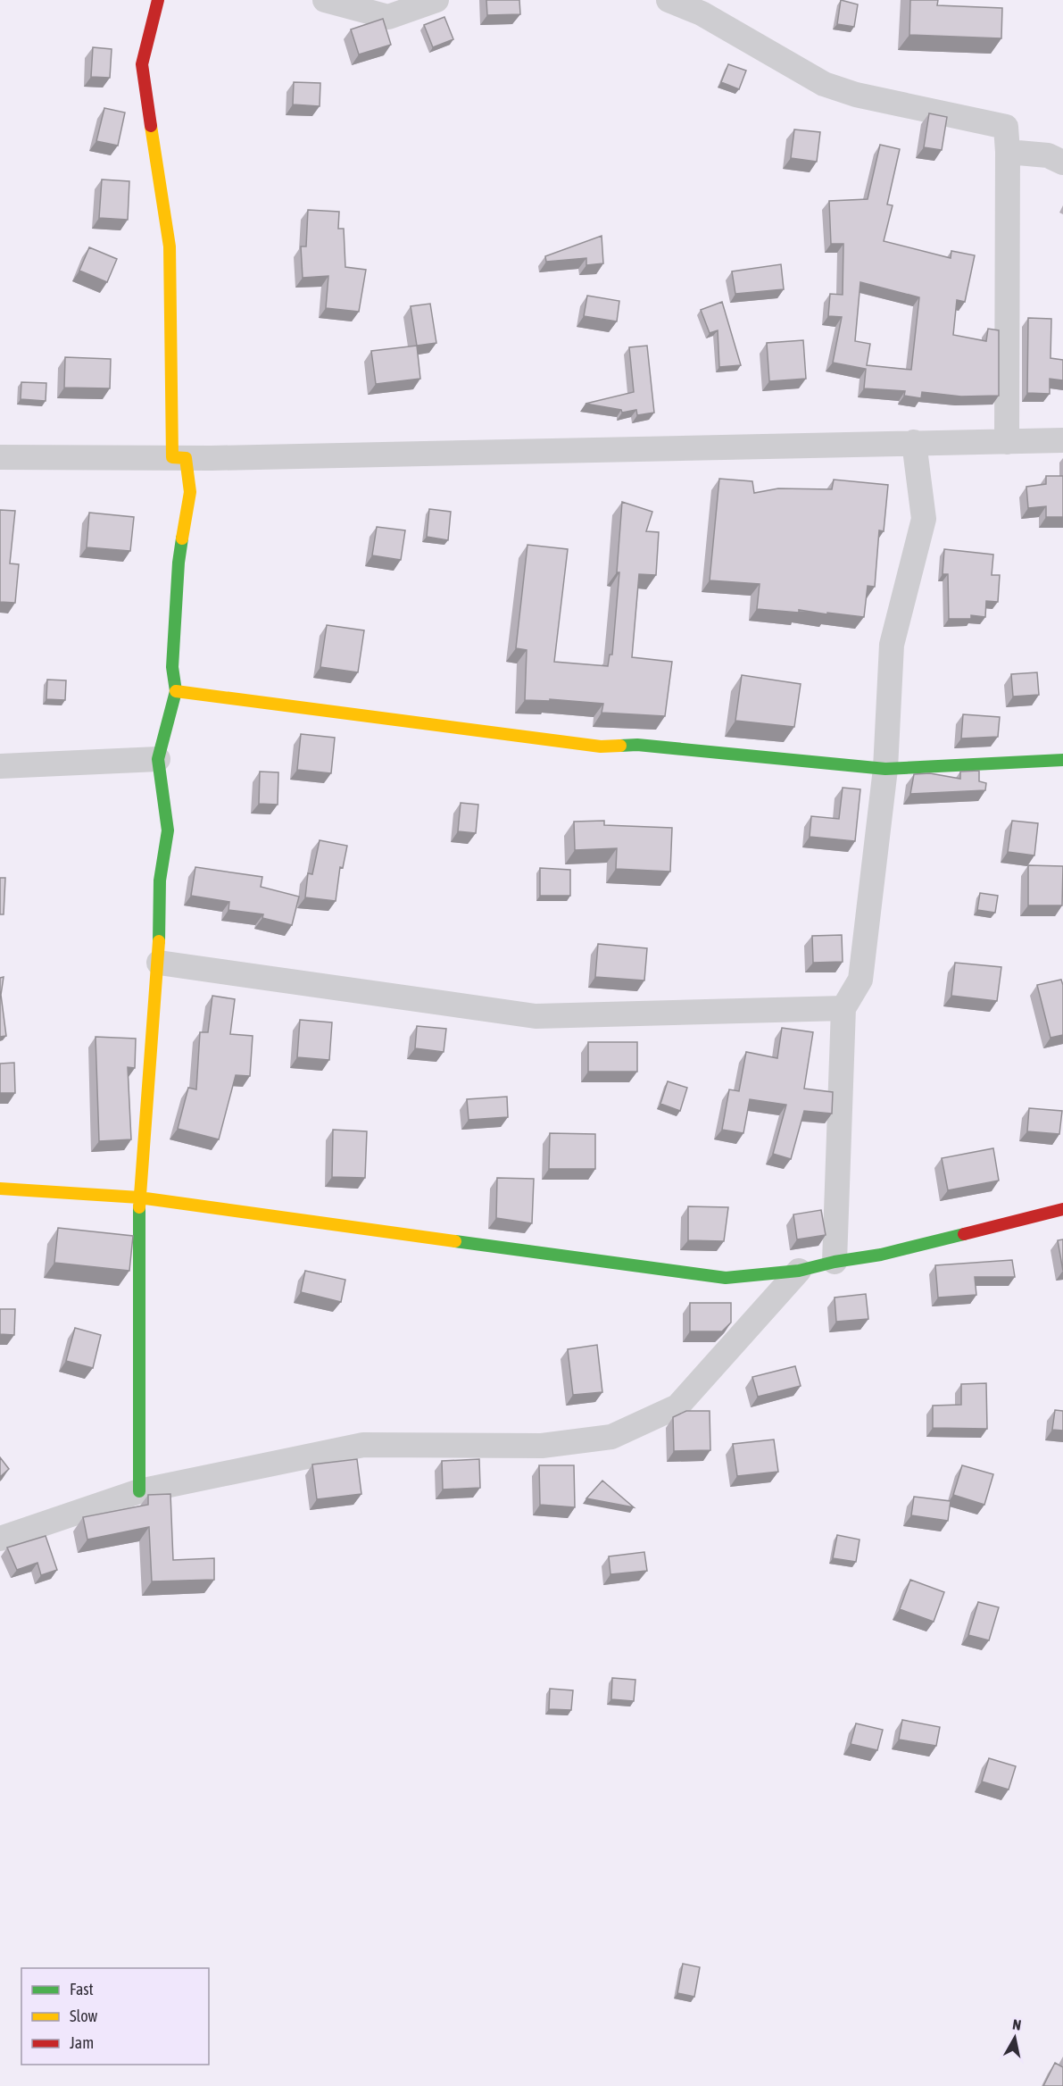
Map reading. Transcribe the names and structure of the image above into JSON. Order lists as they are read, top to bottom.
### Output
{
  "legend": ["Fast", "Slow", "Jam"],
  "north": "top"
}
